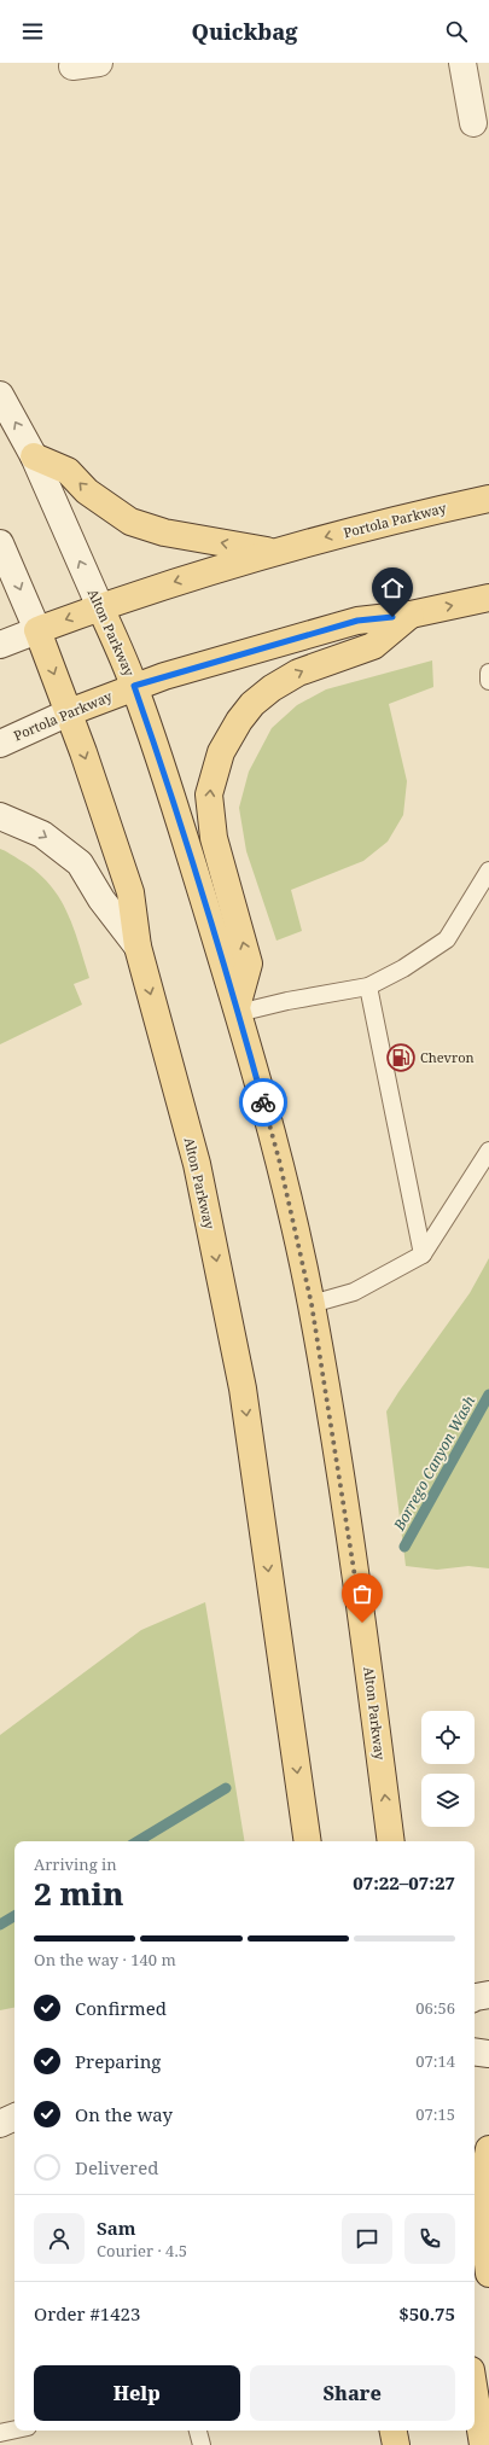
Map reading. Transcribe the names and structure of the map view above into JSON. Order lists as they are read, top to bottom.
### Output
{
  "streets": {
    "main road": ["Portola Parkway", "Alton Parkway"]
  },
  "crossings": [
    ["Portola Parkway", "Alton Parkway"]
  ],
  "water": ["Borrego Canyon Wash"],
  "places": {
    "fuel station": ["Chevron"]
  },
  "page": {
    "header": "Quickbag",
    "heading": ["2 min", "Arriving in", "07:22–07:27"],
    "panel": [
      "Sam",
      "Courier · 4.5",
      "Order #1423",
      "$50.75"
    ],
    "bar": "On the way · 140 m",
    "list": [
      ["Confirmed", "06:56"],
      ["Preparing", "07:14"],
      ["On the way", "07:15"],
      "Delivered"
    ],
    "buttons": ["Help", "Share"]
  }
}
